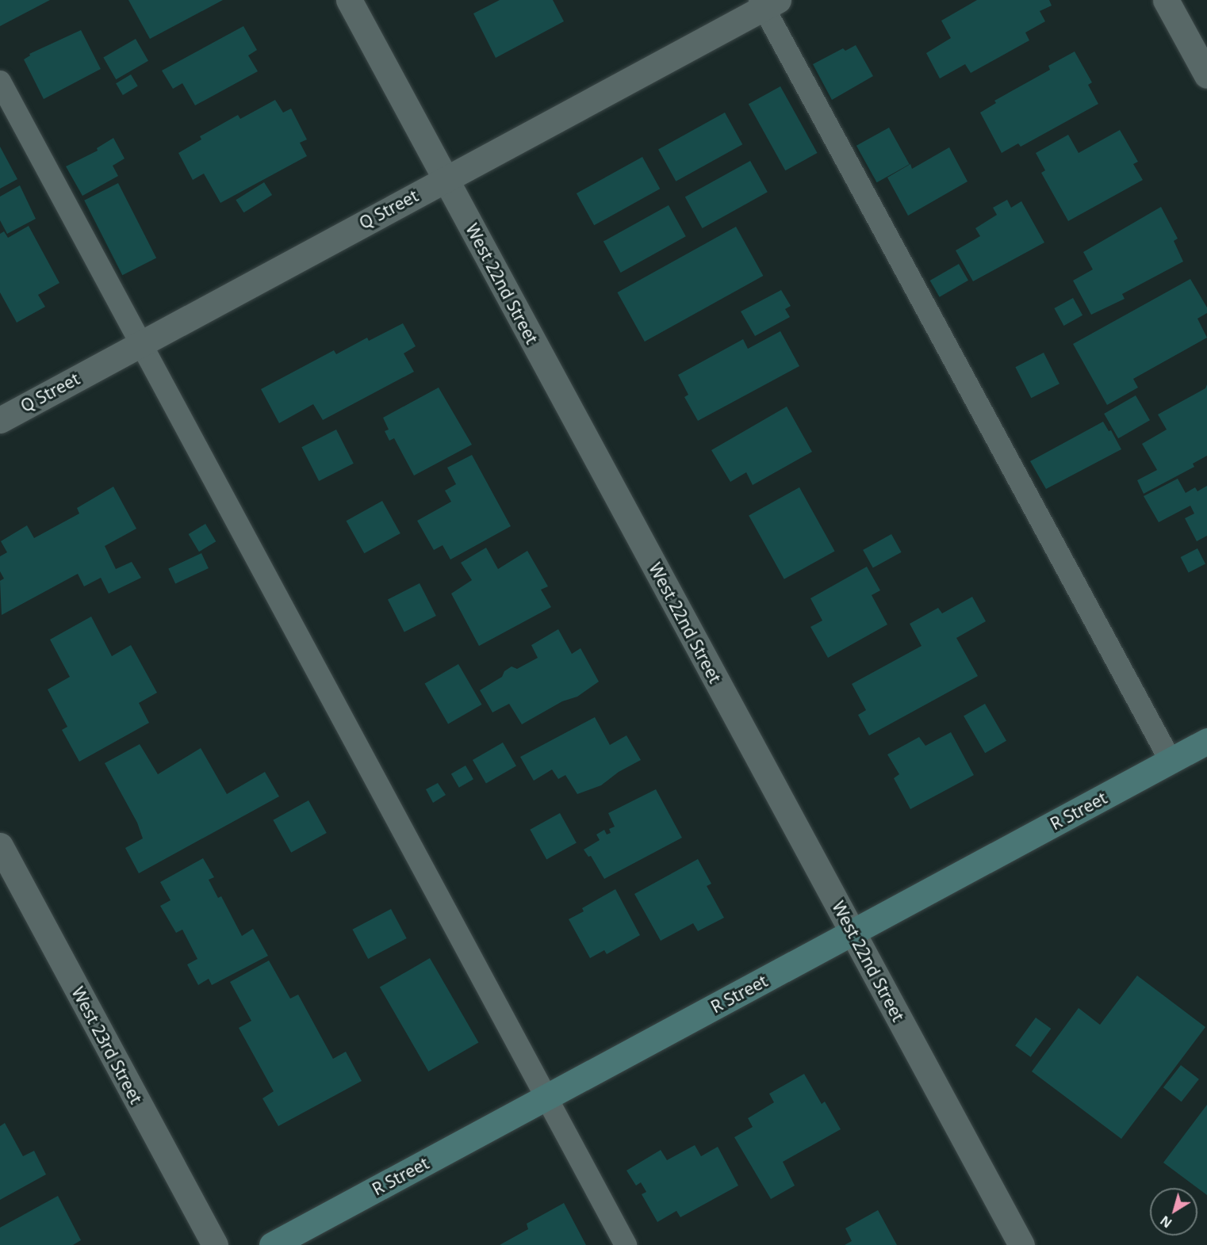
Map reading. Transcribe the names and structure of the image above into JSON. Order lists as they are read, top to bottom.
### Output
{
  "streets": {
    "street": [
      "Q Street",
      "West 22nd Street",
      "R Street",
      "West 23rd Street"
    ]
  },
  "crossings": [
    ["Q Street", "West 22nd Street"],
    ["West 22nd Street", "R Street"]
  ],
  "north": "bottom left"
}
